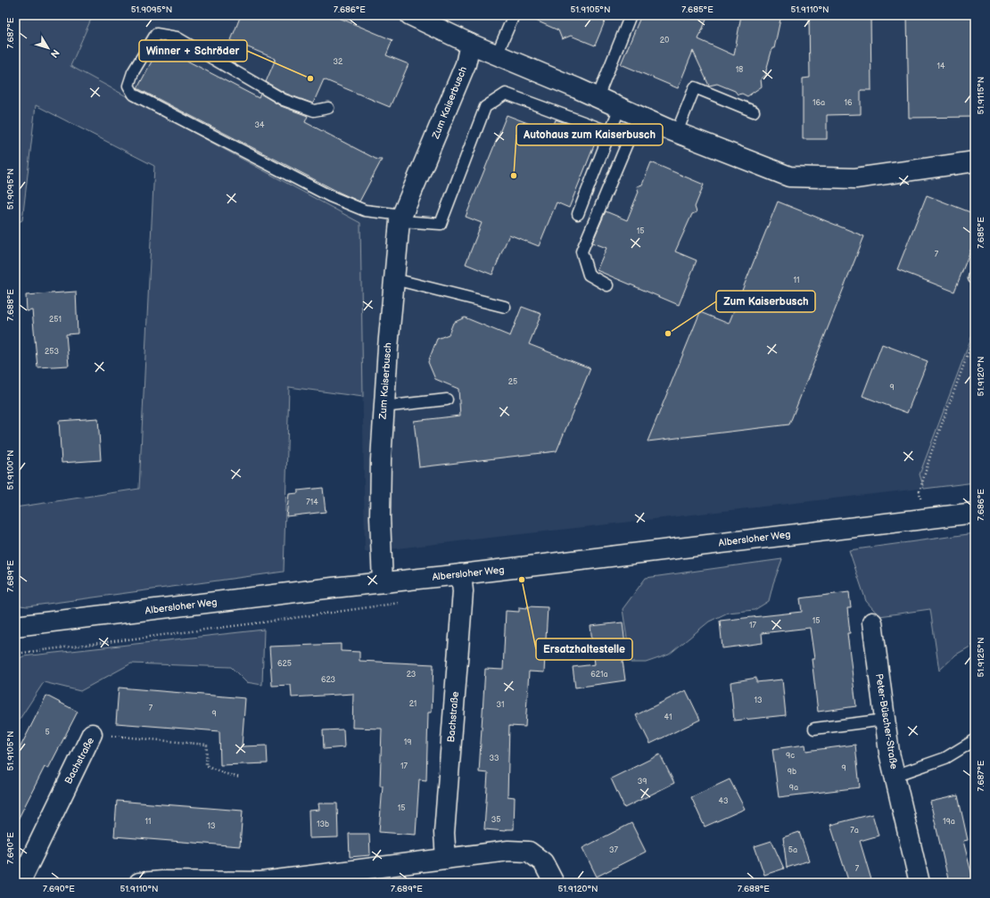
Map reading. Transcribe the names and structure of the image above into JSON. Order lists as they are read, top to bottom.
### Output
{
  "streets": {
    "street": [
      "Zum Kaiserbusch",
      "Albersloher Weg",
      "Bachstraße",
      "Peter-Büscher-Straße"
    ]
  },
  "crossings": [
    ["Zum Kaiserbusch", "Albersloher Weg"],
    ["Albersloher Weg", "Bachstraße"]
  ],
  "places": [
    "Winner + Schröder",
    "Autohaus zum Kaiserbusch",
    "Zum Kaiserbusch",
    "Ersatzhaltestelle"
  ],
  "house_numbers": [
    "20",
    "32",
    "14",
    "18",
    "16a",
    "16",
    "34",
    "15",
    "7",
    "11",
    "251",
    "253",
    "25",
    "9",
    "714",
    "15",
    "17",
    "625",
    "23",
    "621a",
    "623",
    "13",
    "21",
    "31",
    "7",
    "9",
    "41",
    "5",
    "19",
    "9c",
    "33",
    "17",
    "9",
    "9b",
    "39",
    "9a",
    "43",
    "15",
    "35",
    "11",
    "19a",
    "13b",
    "13",
    "7a",
    "37",
    "5a",
    "7"
  ],
  "north": "bottom right",
  "coordinates": [
    "51.9095°N",
    "7.686°E",
    "51.9105°N",
    "7.685°E",
    "51.9110°N",
    "7.687°E",
    "51.9115°N",
    "7.688°E",
    "51.9120°N",
    "51.9100°N",
    "7.689°E",
    "51.9125°N",
    "7.690°E"
  ]
}
